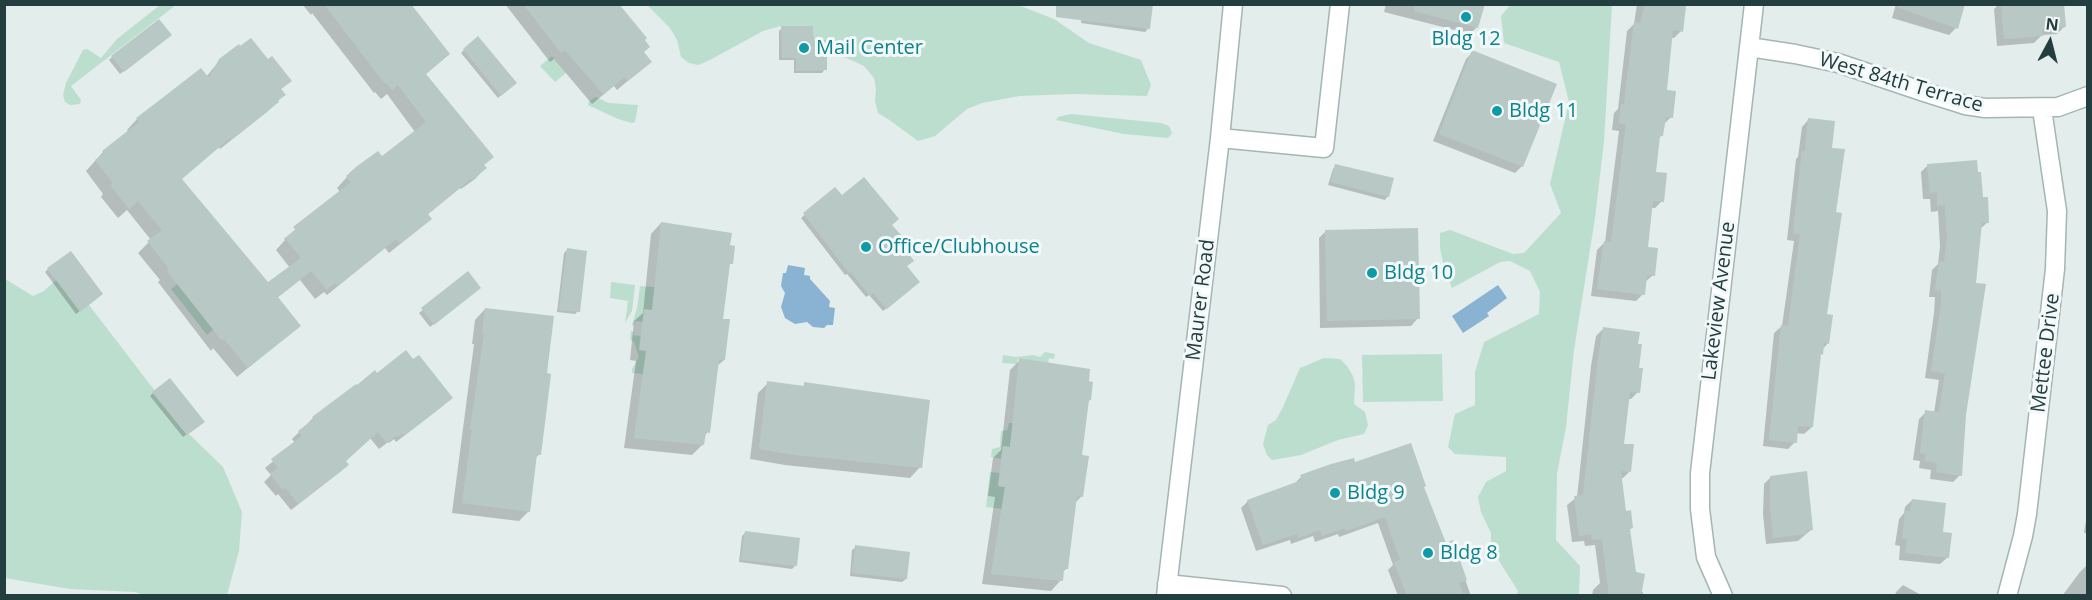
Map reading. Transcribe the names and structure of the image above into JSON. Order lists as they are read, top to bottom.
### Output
{
  "streets": {
    "street": [
      "West 84th Terrace",
      "Maurer Road",
      "Lakeview Avenue",
      "Mettee Drive"
    ]
  },
  "crossings": [
    ["West 84th Terrace", "Lakeview Avenue"],
    ["West 84th Terrace", "Mettee Drive"]
  ],
  "places": [
    "Bldg 12",
    "Mail Center",
    "Bldg 11",
    "Office/Clubhouse",
    "Bldg 10",
    "Bldg 9",
    "Bldg 8"
  ],
  "north": "top"
}
